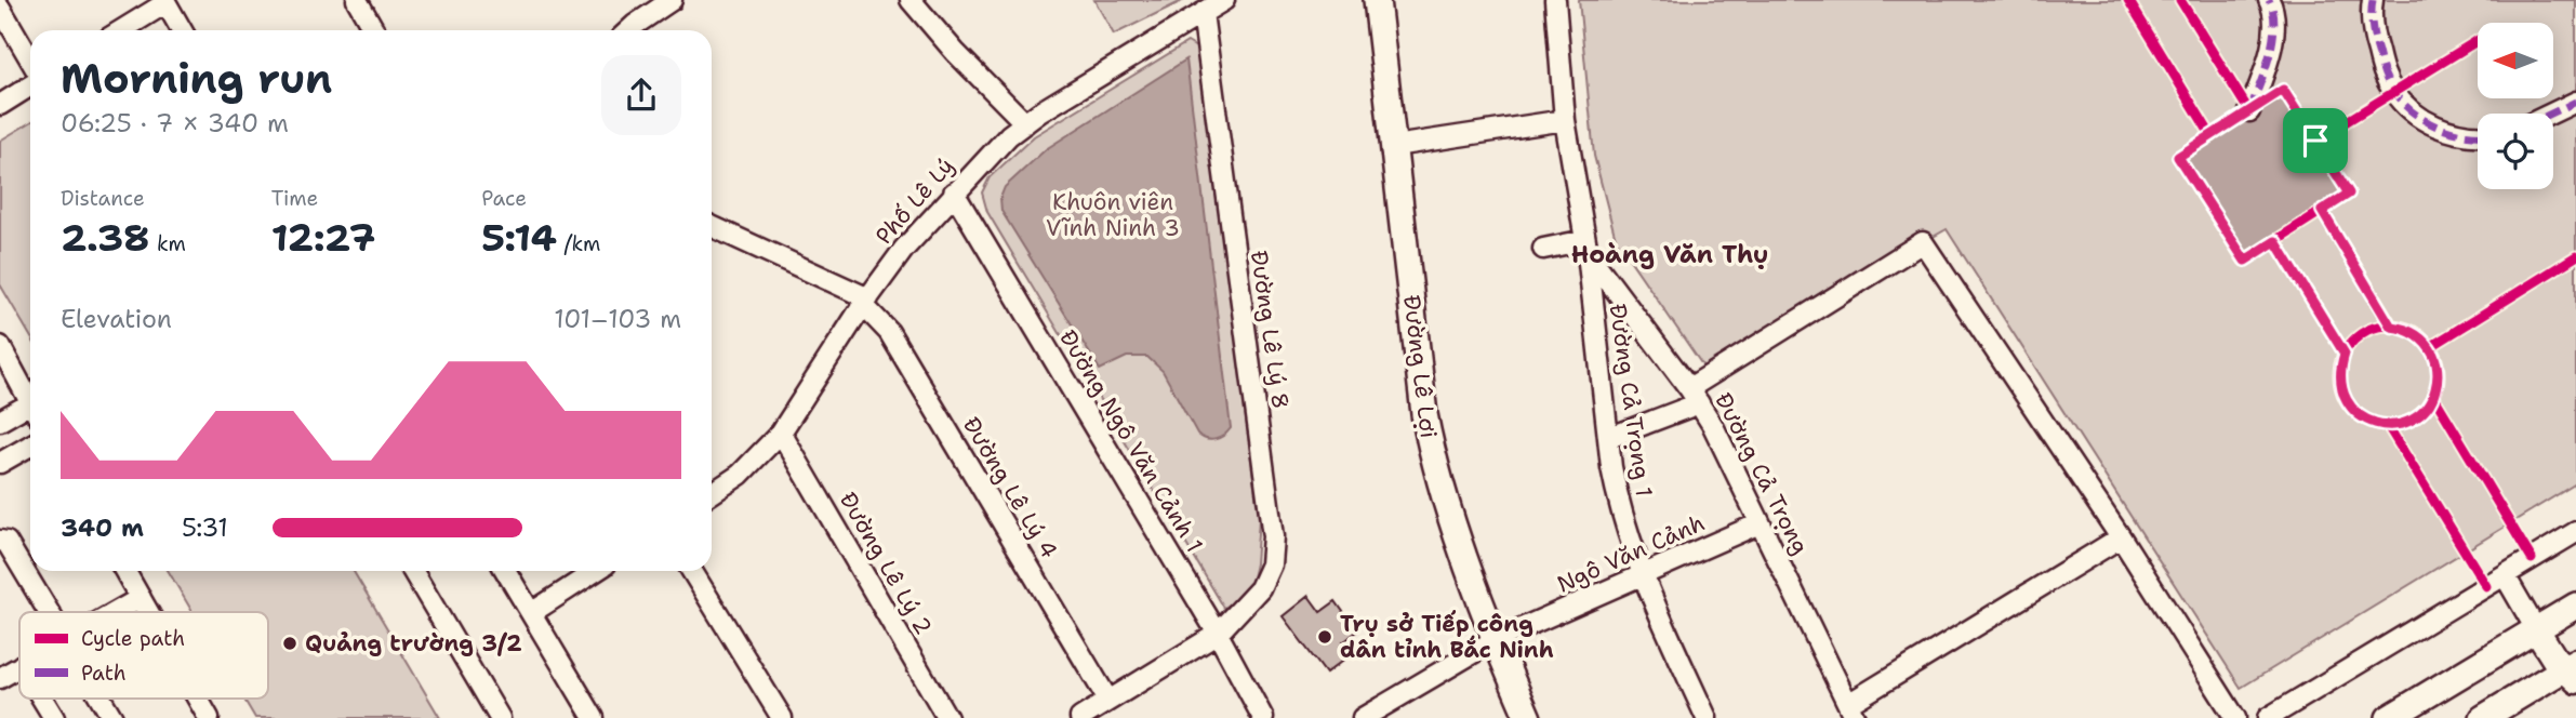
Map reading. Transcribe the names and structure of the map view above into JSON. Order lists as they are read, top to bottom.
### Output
{
  "streets": {
    "main road": ["Đường Lê Lợi"],
    "street": [
      "Phố Lê Lý",
      "Đường Lê Lý 8",
      "Đường Cả Trọng 1",
      "Đường Ngô Văn Cảnh 1",
      "Đường Cả Trọng",
      "Đường Lê Lý 4",
      "Ngô Văn Cảnh",
      "Đường Lê Lý 2"
    ]
  },
  "crossings": [
    ["Phố Lê Lý", "Đường Lê Lý 8"],
    ["Phố Lê Lý", "Đường Ngô Văn Cảnh 1"],
    ["Phố Lê Lý", "Đường Lê Lý 4"],
    ["Phố Lê Lý", "Đường Lê Lý 2"],
    ["Đường Lê Lý 8", "Đường Ngô Văn Cảnh 1"],
    ["Đường Lê Lý 8", "Đường Lê Lý 4"],
    ["Đường Lê Lợi", "Ngô Văn Cảnh"],
    ["Đường Cả Trọng 1", "Đường Cả Trọng"],
    ["Đường Cả Trọng 1", "Ngô Văn Cảnh"],
    ["Đường Cả Trọng", "Ngô Văn Cảnh"]
  ],
  "districts": ["Hoàng Văn Thụ"],
  "parks": ["Khuôn viên Vĩnh Ninh 3"],
  "places": ["Trụ sở Tiếp công dân tỉnh Bắc Ninh", "Quảng trường 3/2"],
  "legend": ["Cycle path", "Path"],
  "north": "left",
  "page": {
    "heading": ["Morning run", "06:25 · 7 × 340 m"],
    "stats": [
      ["Distance", "2.38 km"],
      ["Time", "12:27"],
      ["Pace", "5:14 /km"]
    ],
    "chart": ["Elevation", "101–103 m"],
    "list": [
      {
        "name": "340 m",
        "note": "5:31"
      }
    ]
  }
}
